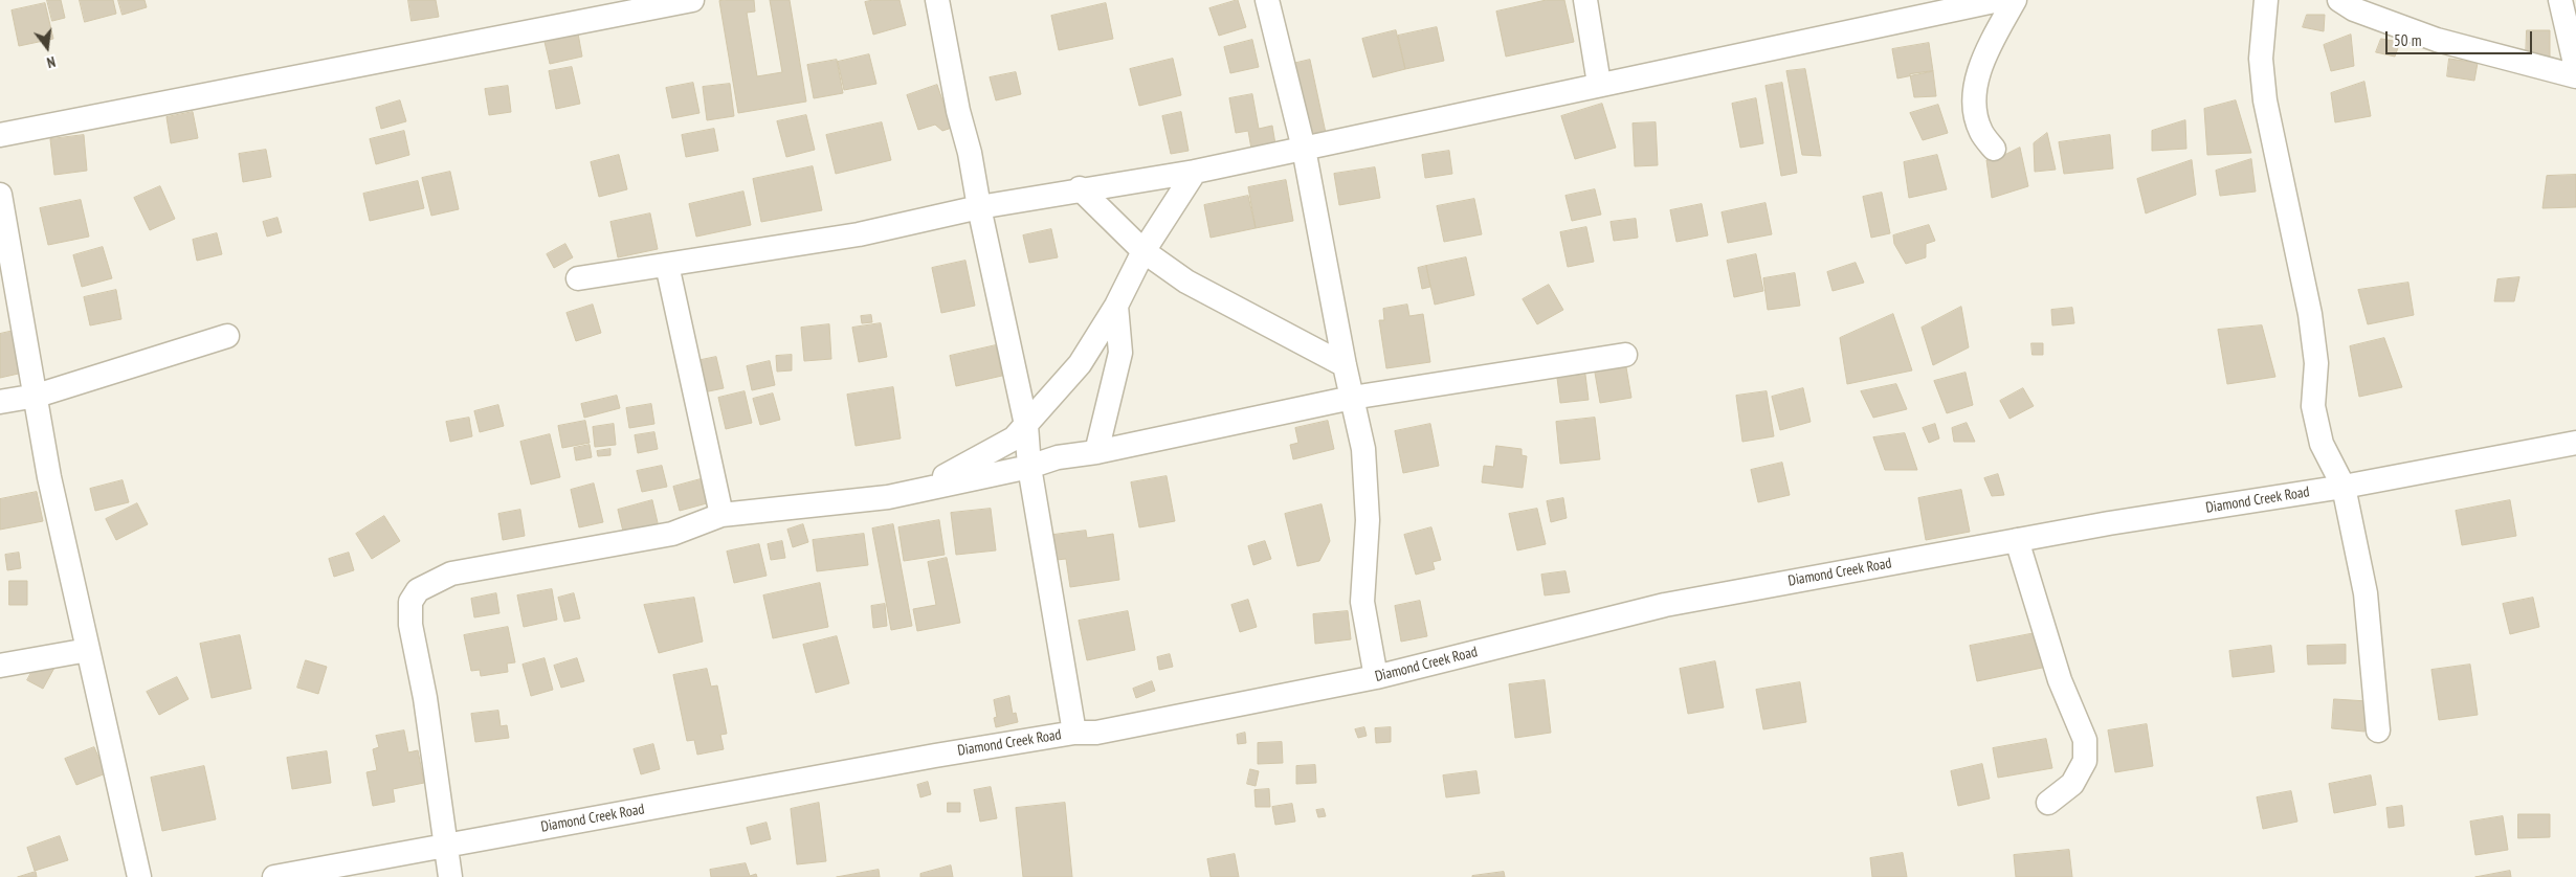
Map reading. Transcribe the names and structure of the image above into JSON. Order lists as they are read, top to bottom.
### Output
{
  "streets": {
    "street": ["Diamond Creek Road"]
  },
  "scale_bar": "50 m",
  "north": "bottom"
}
